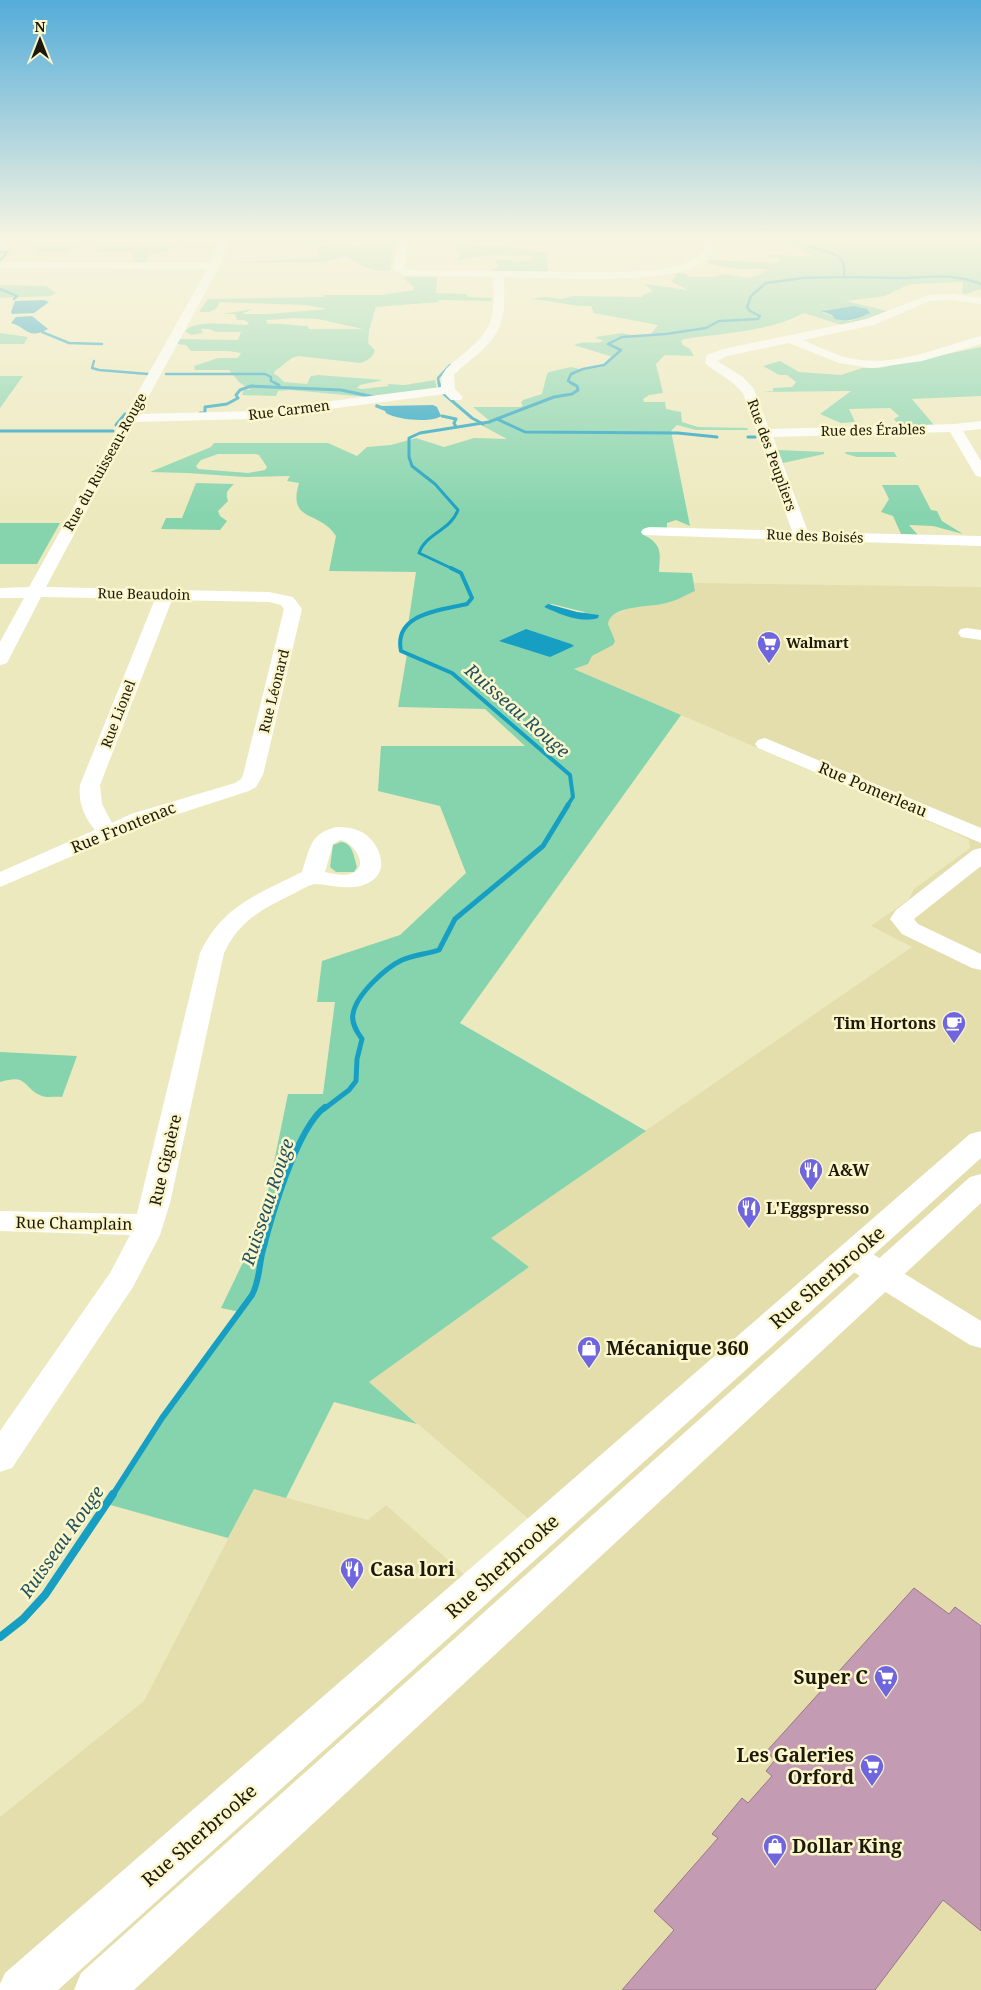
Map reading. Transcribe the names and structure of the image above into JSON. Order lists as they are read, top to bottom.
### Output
{
  "streets": {
    "main road": ["Rue Sherbrooke"],
    "street": [
      "Rue Carmen",
      "Rue des Érables",
      "Rue des Peupliers",
      "Rue du Ruisseau-Rouge",
      "Rue des Boisés",
      "Rue Beaudoin",
      "Rue Léonard",
      "Rue Lionel",
      "Rue Pomerleau",
      "Rue Frontenac",
      "Rue Giguère",
      "Rue Champlain"
    ]
  },
  "crossings": [
    ["Rue Carmen", "Rue du Ruisseau-Rouge"],
    ["Rue des Érables", "Rue des Peupliers"],
    ["Rue des Peupliers", "Rue des Boisés"],
    ["Rue du Ruisseau-Rouge", "Rue Beaudoin"],
    ["Rue Beaudoin", "Rue Léonard"],
    ["Rue Beaudoin", "Rue Lionel"],
    ["Rue Léonard", "Rue Frontenac"],
    ["Rue Lionel", "Rue Frontenac"],
    ["Rue Giguère", "Rue Champlain"]
  ],
  "water": ["Ruisseau Rouge"],
  "places": {
    "supermarket": ["Walmart", "Super C", "Les Galeries Orford"],
    "cafe": ["Tim Hortons"],
    "restaurant": ["A&W", "L'Eggspresso", "Casa lori"],
    "shop": ["Mécanique 360", "Dollar King"]
  },
  "north": "top"
}
